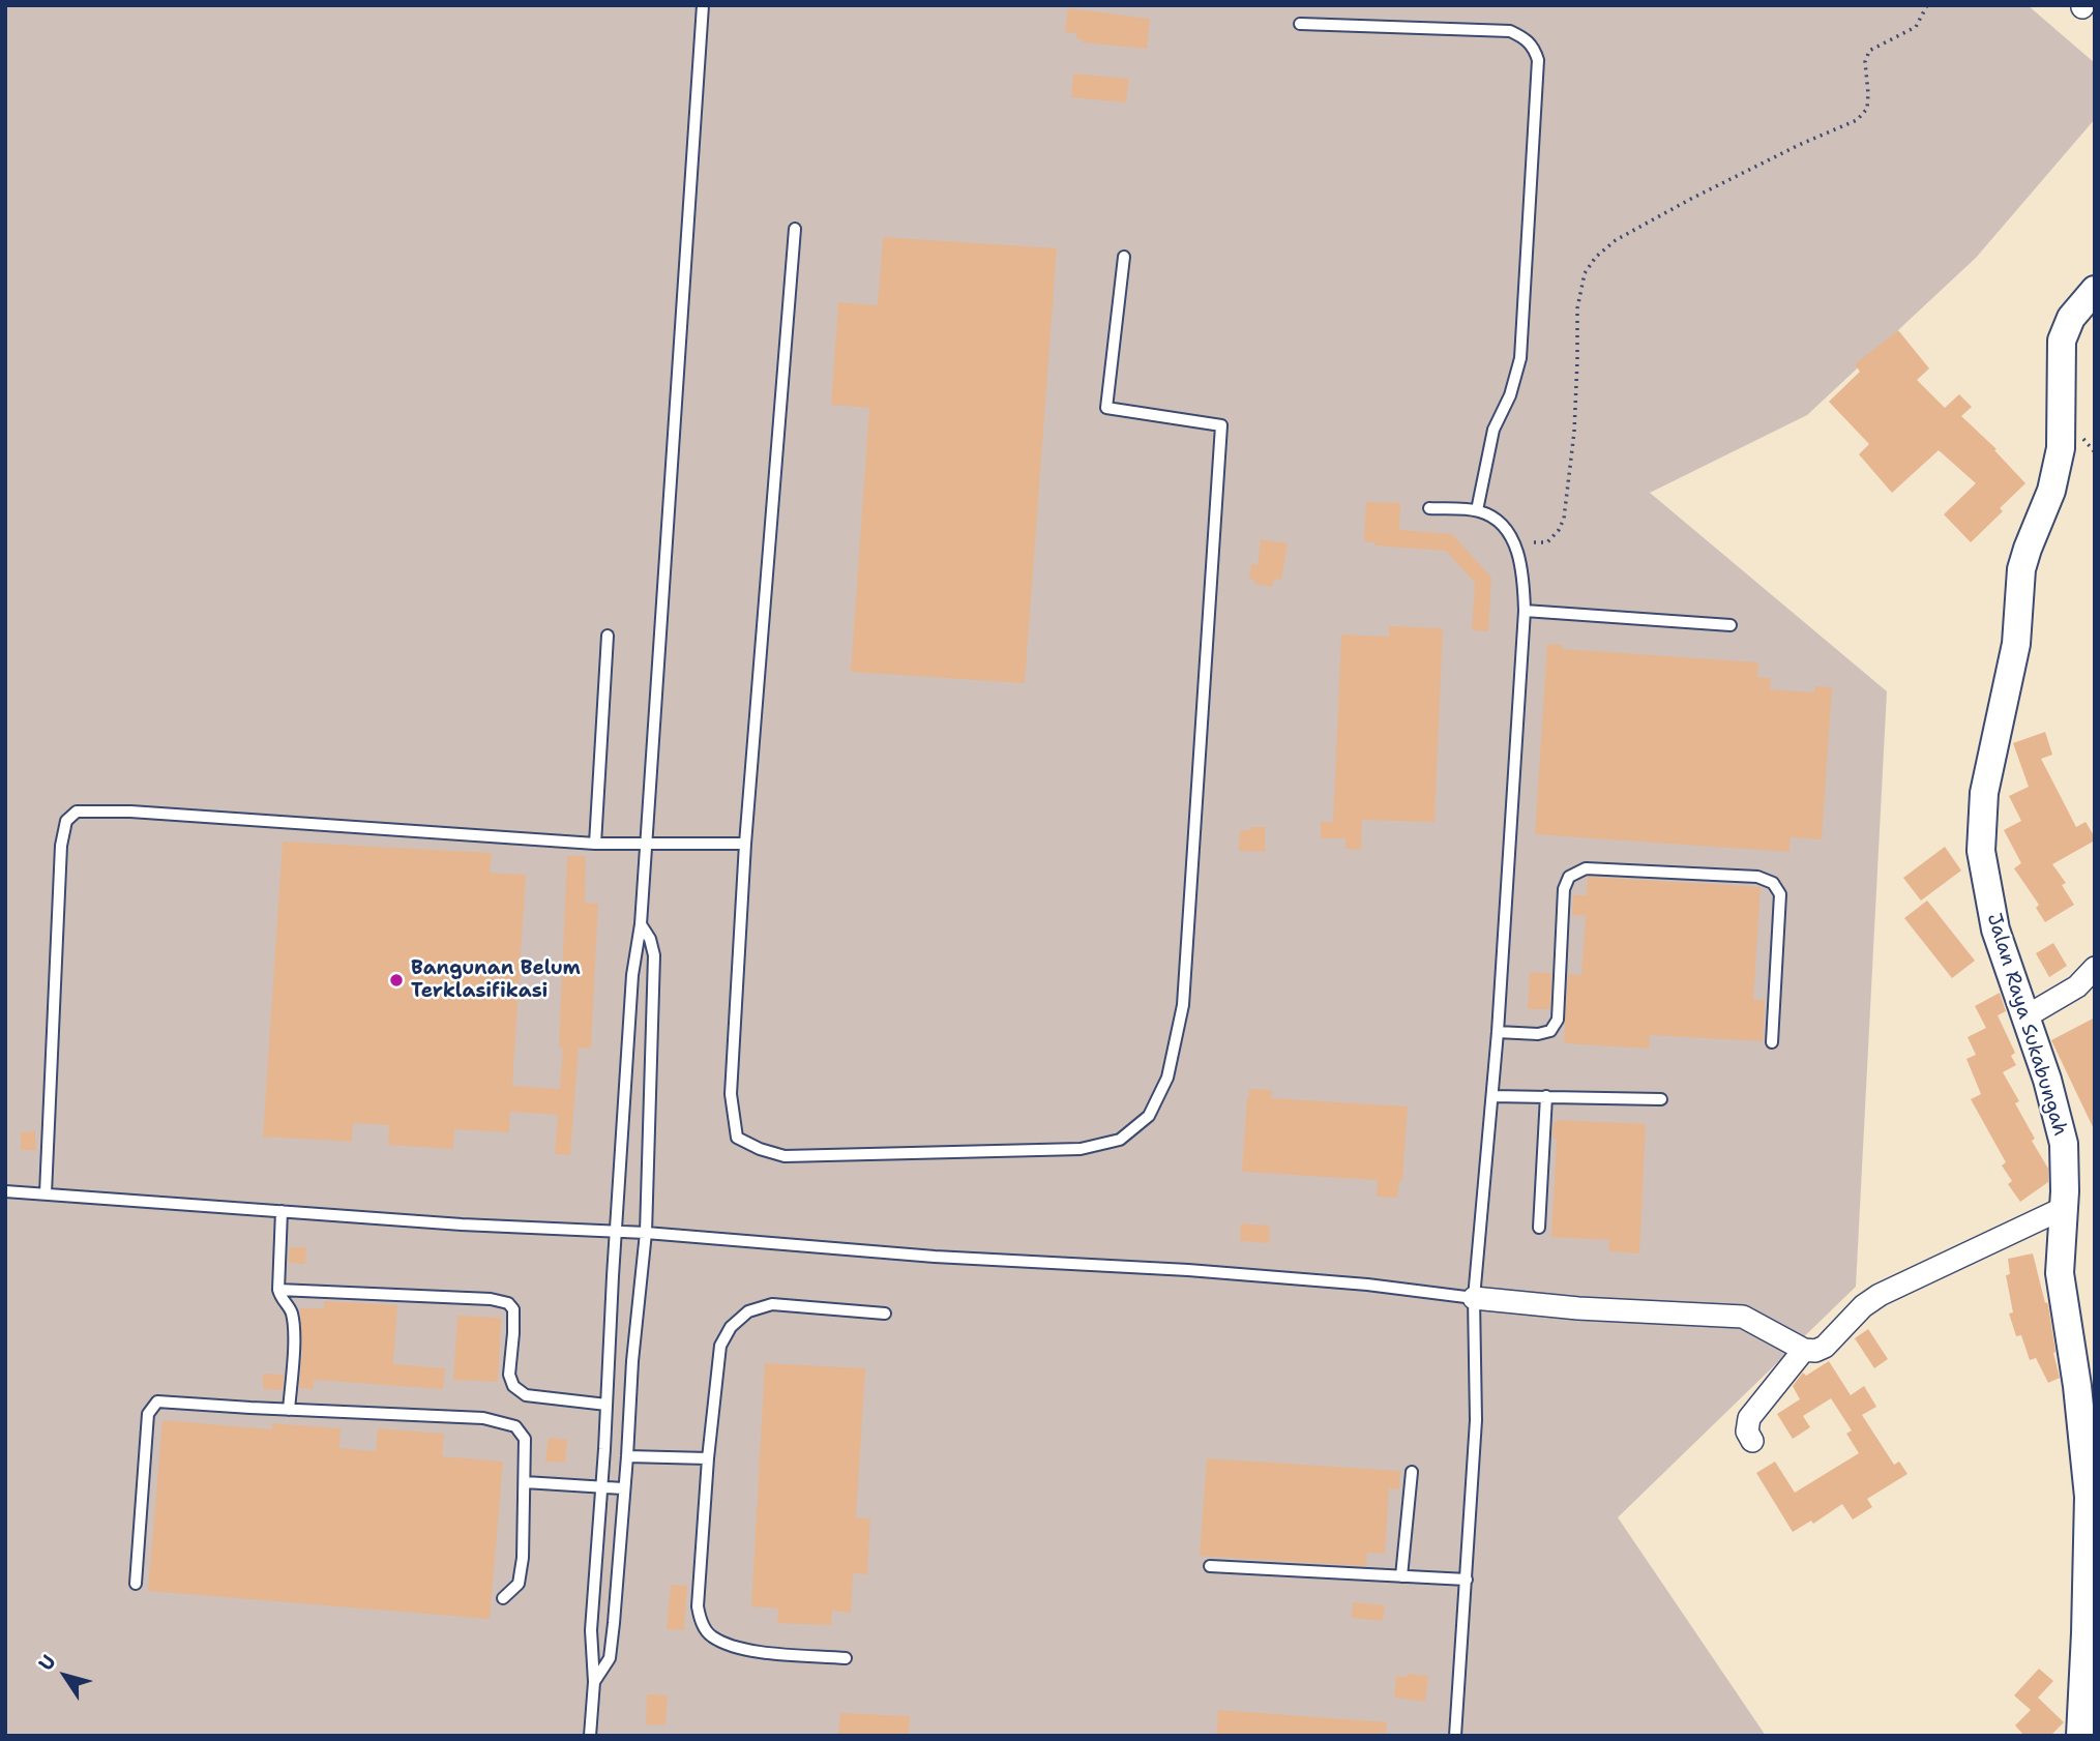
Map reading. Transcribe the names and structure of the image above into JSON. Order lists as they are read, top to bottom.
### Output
{
  "streets": {
    "street": ["Jalan Raya Sukabungah"]
  },
  "places": ["Bangunan Belum Terklasifikasi"],
  "north": "top left"
}
